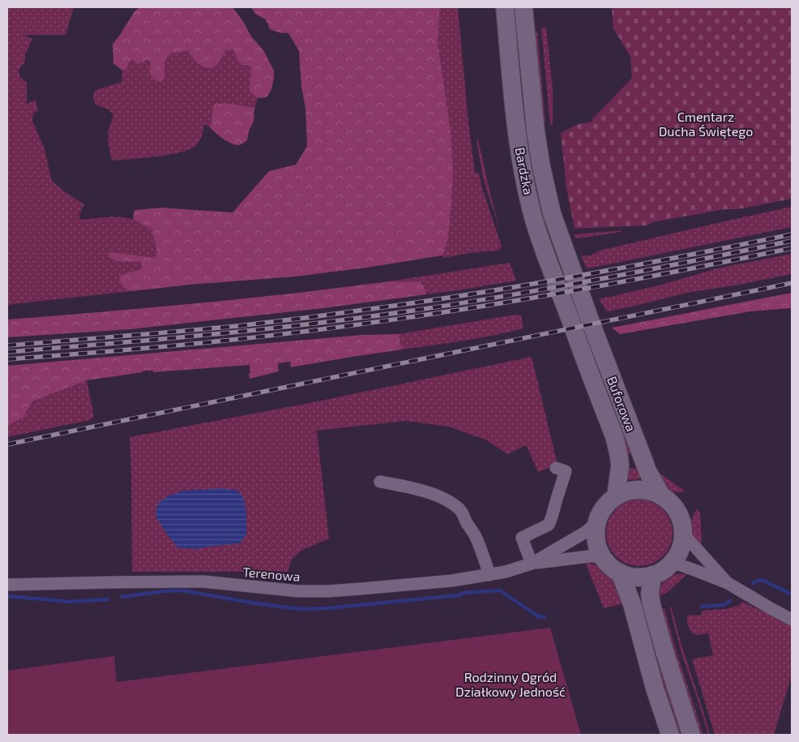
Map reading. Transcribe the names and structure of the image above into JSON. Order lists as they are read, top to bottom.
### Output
{
  "streets": {
    "main road": ["Bardzka", "Buforowa"],
    "street": ["Terenowa"]
  },
  "crossings": [
    ["Bardzka", "Buforowa"],
    ["Buforowa", "Terenowa"]
  ],
  "parks": ["Cmentarz Ducha Świętego", "Rodzinny Ogród Działkowy Jedność"]
}
